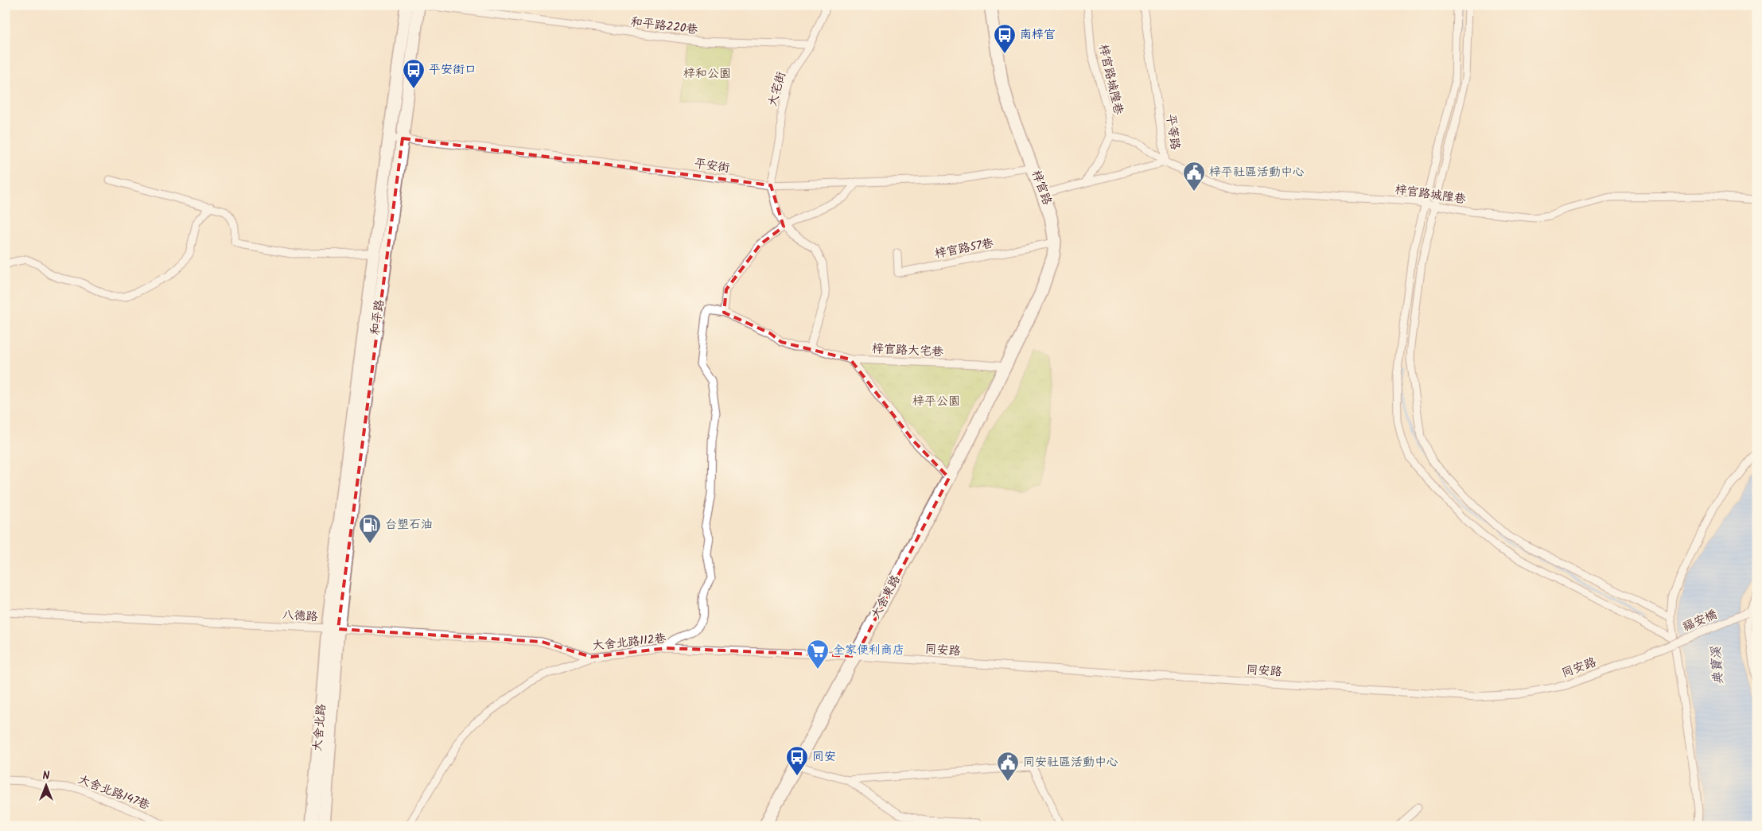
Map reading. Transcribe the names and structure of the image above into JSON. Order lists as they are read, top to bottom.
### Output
{
  "streets": {
    "main road": [
      "梓官路",
      "和平路",
      "大舍東路",
      "大舍北路"
    ],
    "street": [
      "和平路220巷",
      "梓官路城隍巷",
      "大宅街",
      "平等路",
      "平安街",
      "梓官路57巷",
      "梓官路大宅巷",
      "八德路",
      "福安橋",
      "大舍北路112巷",
      "同安路",
      "大舍北路147巷"
    ]
  },
  "crossings": [
    ["和平路220巷", "大宅街"],
    ["梓官路城隍巷", "平等路"],
    ["大宅街", "平安街"],
    ["平等路", "梓官路"],
    ["平安街", "梓官路"],
    ["平安街", "和平路"],
    ["梓官路", "梓官路57巷"],
    ["梓官路", "梓官路大宅巷"],
    ["梓官路", "大舍東路"],
    ["和平路", "八德路"],
    ["和平路", "大舍北路"],
    ["梓官路大宅巷", "大舍東路"],
    ["梓官路大宅巷", "大舍北路112巷"],
    ["大舍東路", "大舍北路112巷"],
    ["大舍東路", "同安路"],
    ["八德路", "大舍北路112巷"],
    ["八德路", "大舍北路"],
    ["福安橋", "同安路"],
    ["大舍北路112巷", "同安路"]
  ],
  "water": ["典寶溪"],
  "parks": ["梓和公園", "梓平公園"],
  "places": {
    "bus stop": ["南梓官", "平安街口", "同安"],
    "public building": ["梓平社區活動中心", "同安社區活動中心"],
    "fuel station": ["台塑石油"],
    "supermarket": ["全家便利商店"]
  },
  "north": "top"
}
